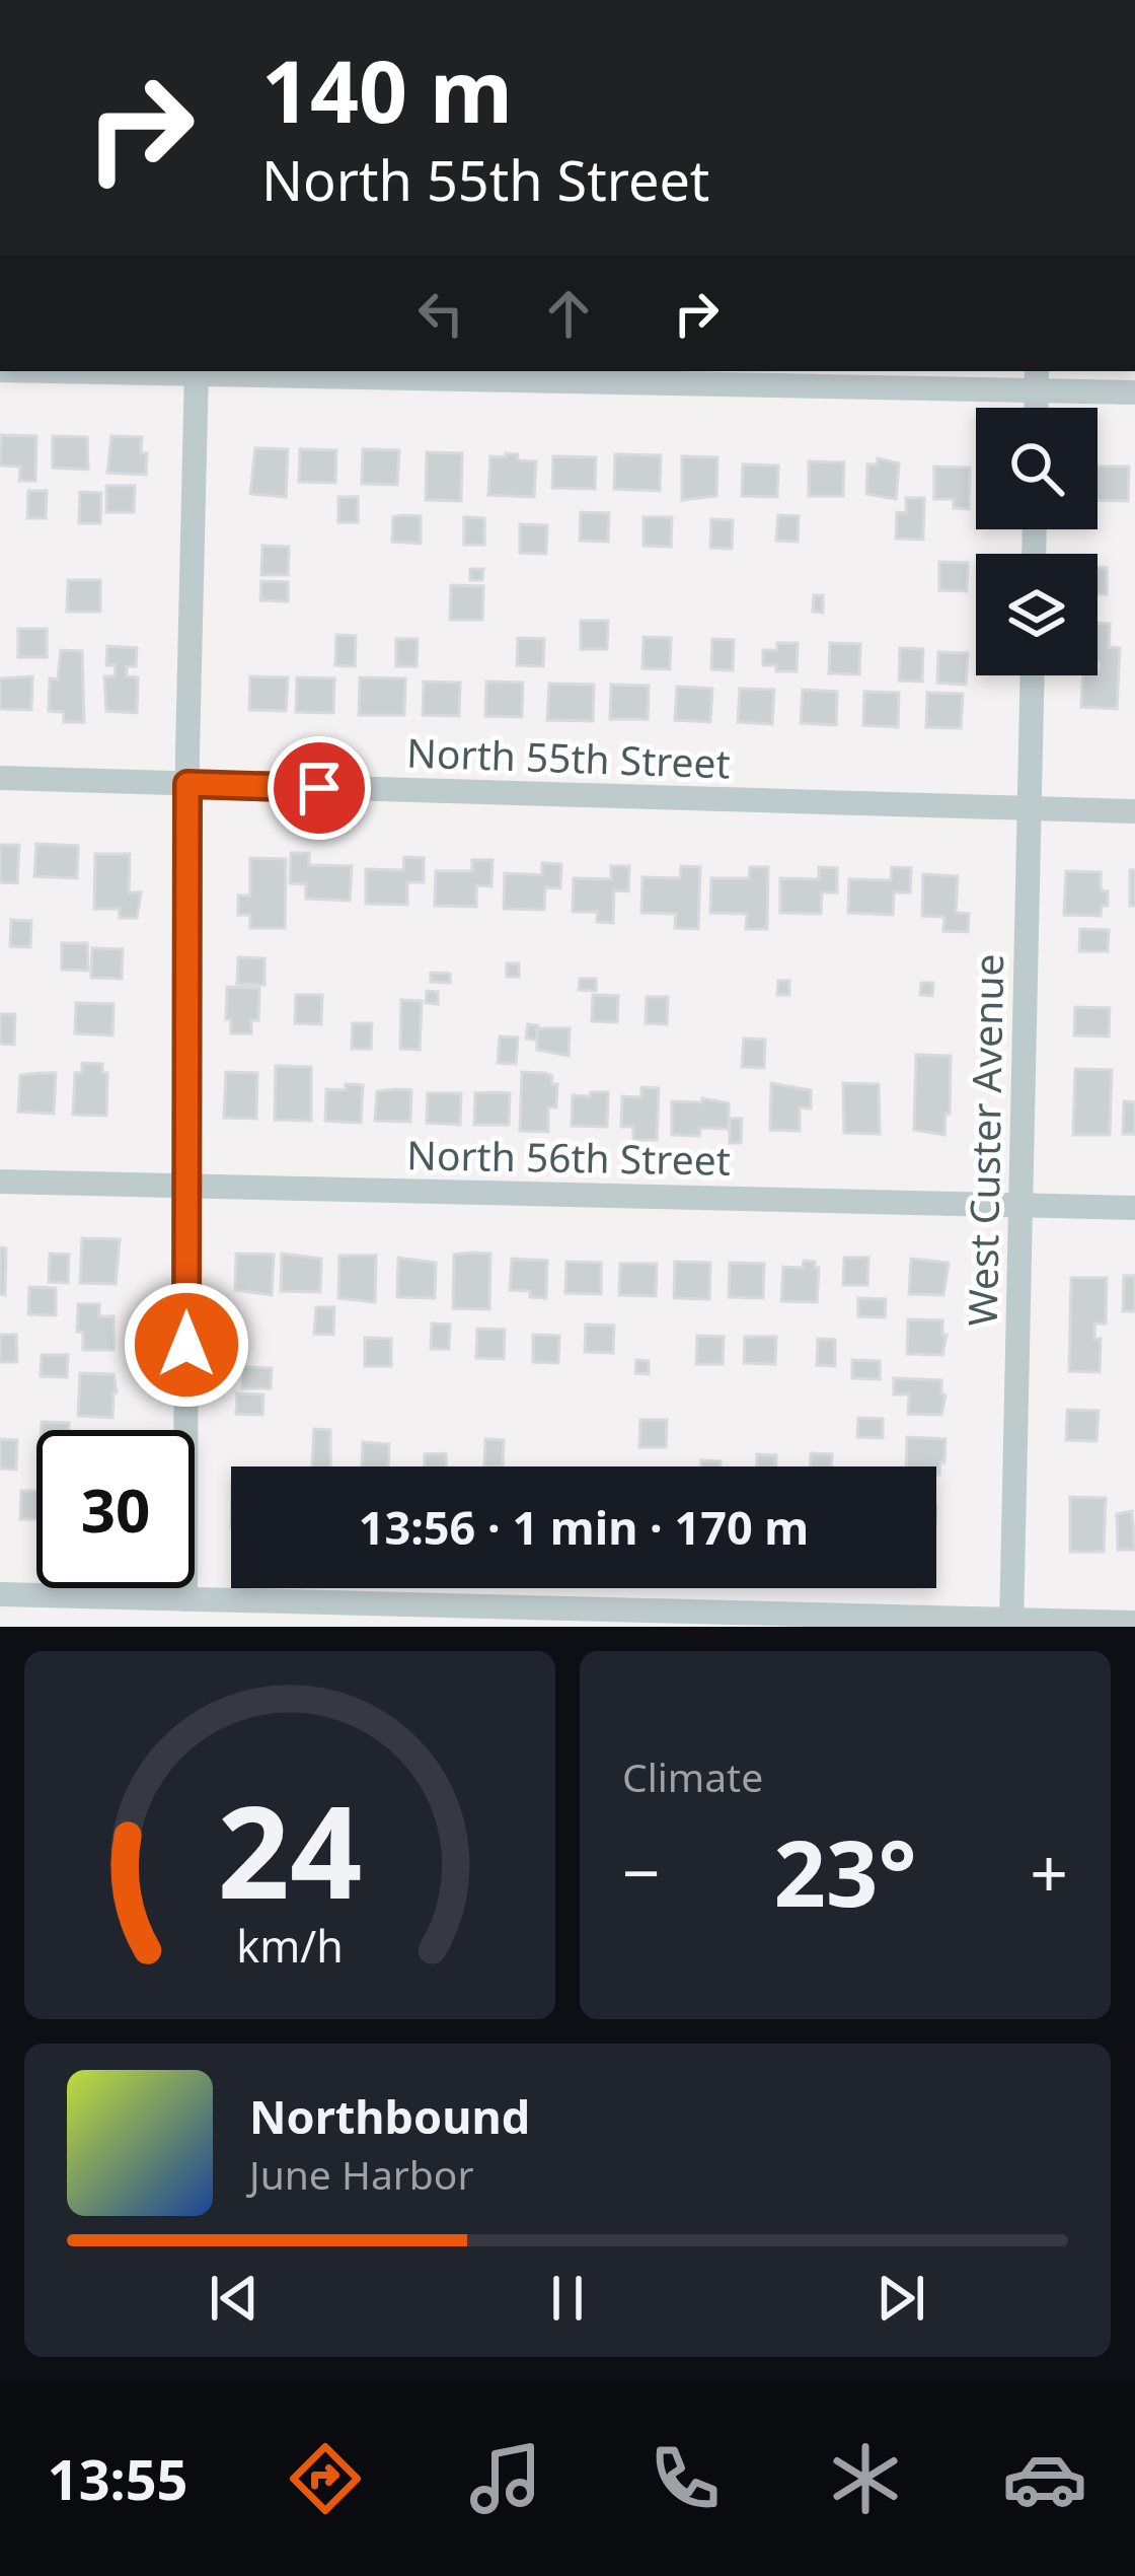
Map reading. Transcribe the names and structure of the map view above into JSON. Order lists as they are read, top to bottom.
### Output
{
  "streets": {
    "street": ["North 55th Street", "West Custer Avenue", "North 56th Street"]
  },
  "crossings": [
    ["North 55th Street", "West Custer Avenue"],
    ["West Custer Avenue", "North 56th Street"]
  ],
  "page": {
    "turn": ["140 m", "North 55th Street"],
    "limit": "30",
    "trip": "13:56 · 1 min · 170 m",
    "tile": "Climate",
    "heat": ["−", "23°", "+"],
    "song": ["Northbound", "June Harbor"],
    "tabs": "13:55",
    "gauge": ["24", "km/h"]
  }
}
